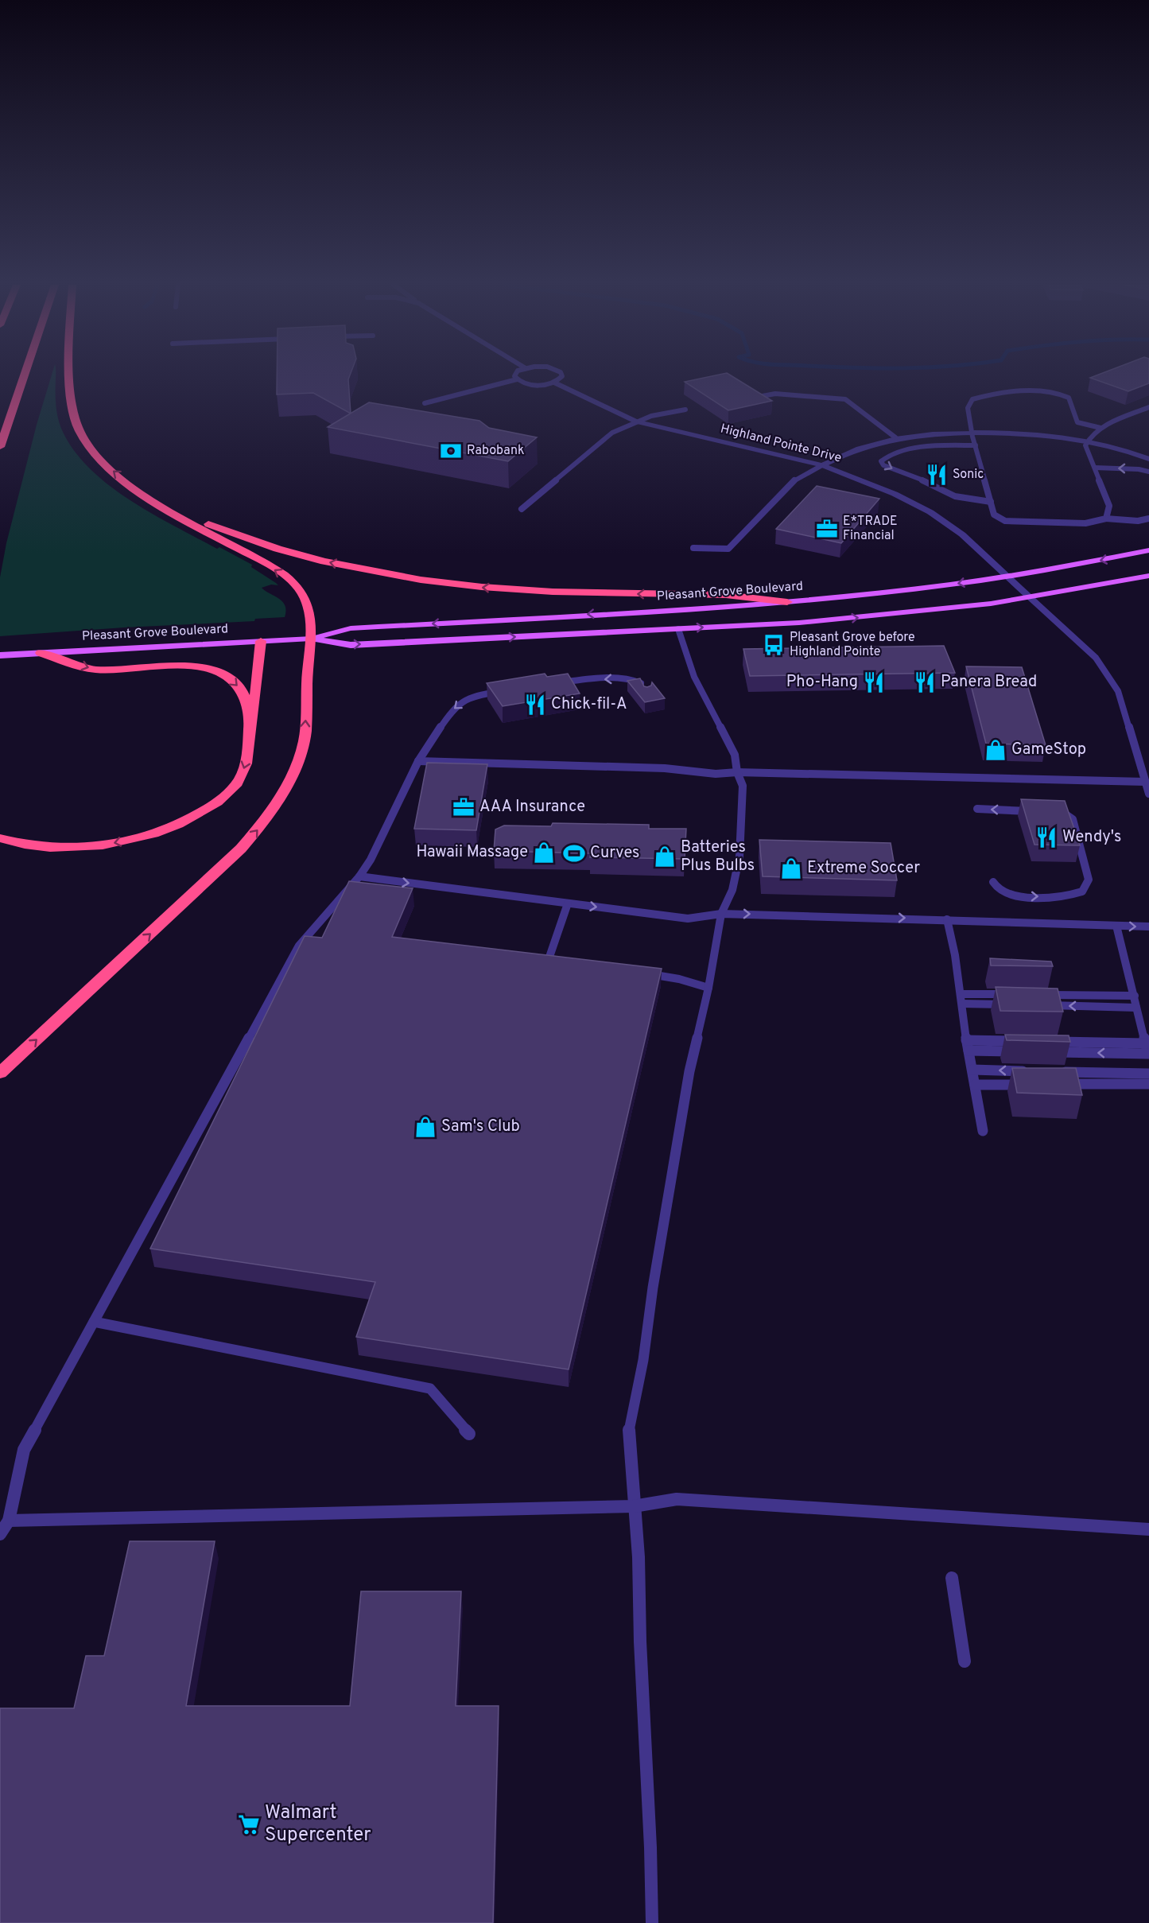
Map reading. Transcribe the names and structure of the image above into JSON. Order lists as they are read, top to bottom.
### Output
{
  "streets": {
    "main road": ["Pleasant Grove Boulevard"],
    "street": ["Highland Pointe Drive"]
  },
  "crossings": [
    ["Highland Pointe Drive", "Pleasant Grove Boulevard"]
  ],
  "places": {
    "bank": ["Rabobank"],
    "restaurant": [
      "Sonic",
      "Pho-Hang",
      "Panera Bread",
      "Chick-fil-A",
      "Wendy's"
    ],
    "office": ["E*TRADE Financial", "AAA Insurance"],
    "bus stop": ["Pleasant Grove before Highland Pointe"],
    "shop": [
      "GameStop",
      "Hawaii Massage",
      "Batteries Plus Bulbs",
      "Extreme Soccer",
      "Sam's Club"
    ],
    "sports": ["Curves"],
    "supermarket": ["Walmart Supercenter"]
  }
}
